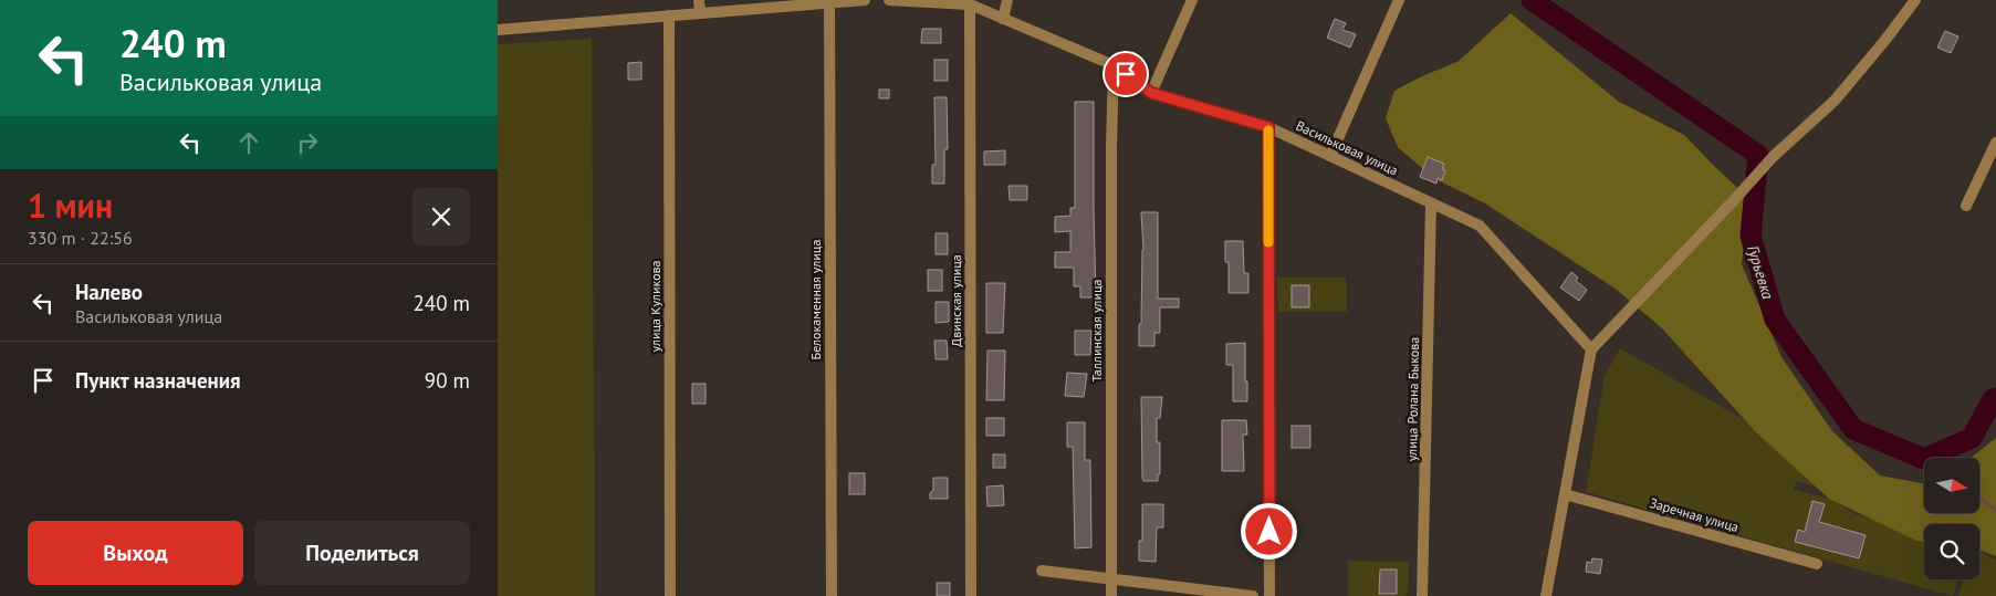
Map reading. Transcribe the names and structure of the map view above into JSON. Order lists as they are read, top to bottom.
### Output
{
  "streets": {
    "street": [
      "Васильковая улица",
      "Белокаменная улица",
      "Двинская улица",
      "улица Куликова",
      "Таллинская улица",
      "улица Ролана Быкова",
      "Заречная улица"
    ]
  },
  "crossings": [
    ["Васильковая улица", "Двинская улица"],
    ["Васильковая улица", "Таллинская улица"],
    ["Васильковая улица", "улица Ролана Быкова"]
  ],
  "water": ["Гурьевка"],
  "north": "right",
  "page": {
    "turn": ["240 m", "Васильковая улица"],
    "heading": ["1 мин", "330 m · 22:56"],
    "list": [
      {
        "name": "Налево",
        "note": "Васильковая улица",
        "value": "240 m"
      },
      {
        "name": "Пункт назначения",
        "value": "90 m"
      }
    ],
    "buttons": ["Выход", "Поделиться"]
  }
}
